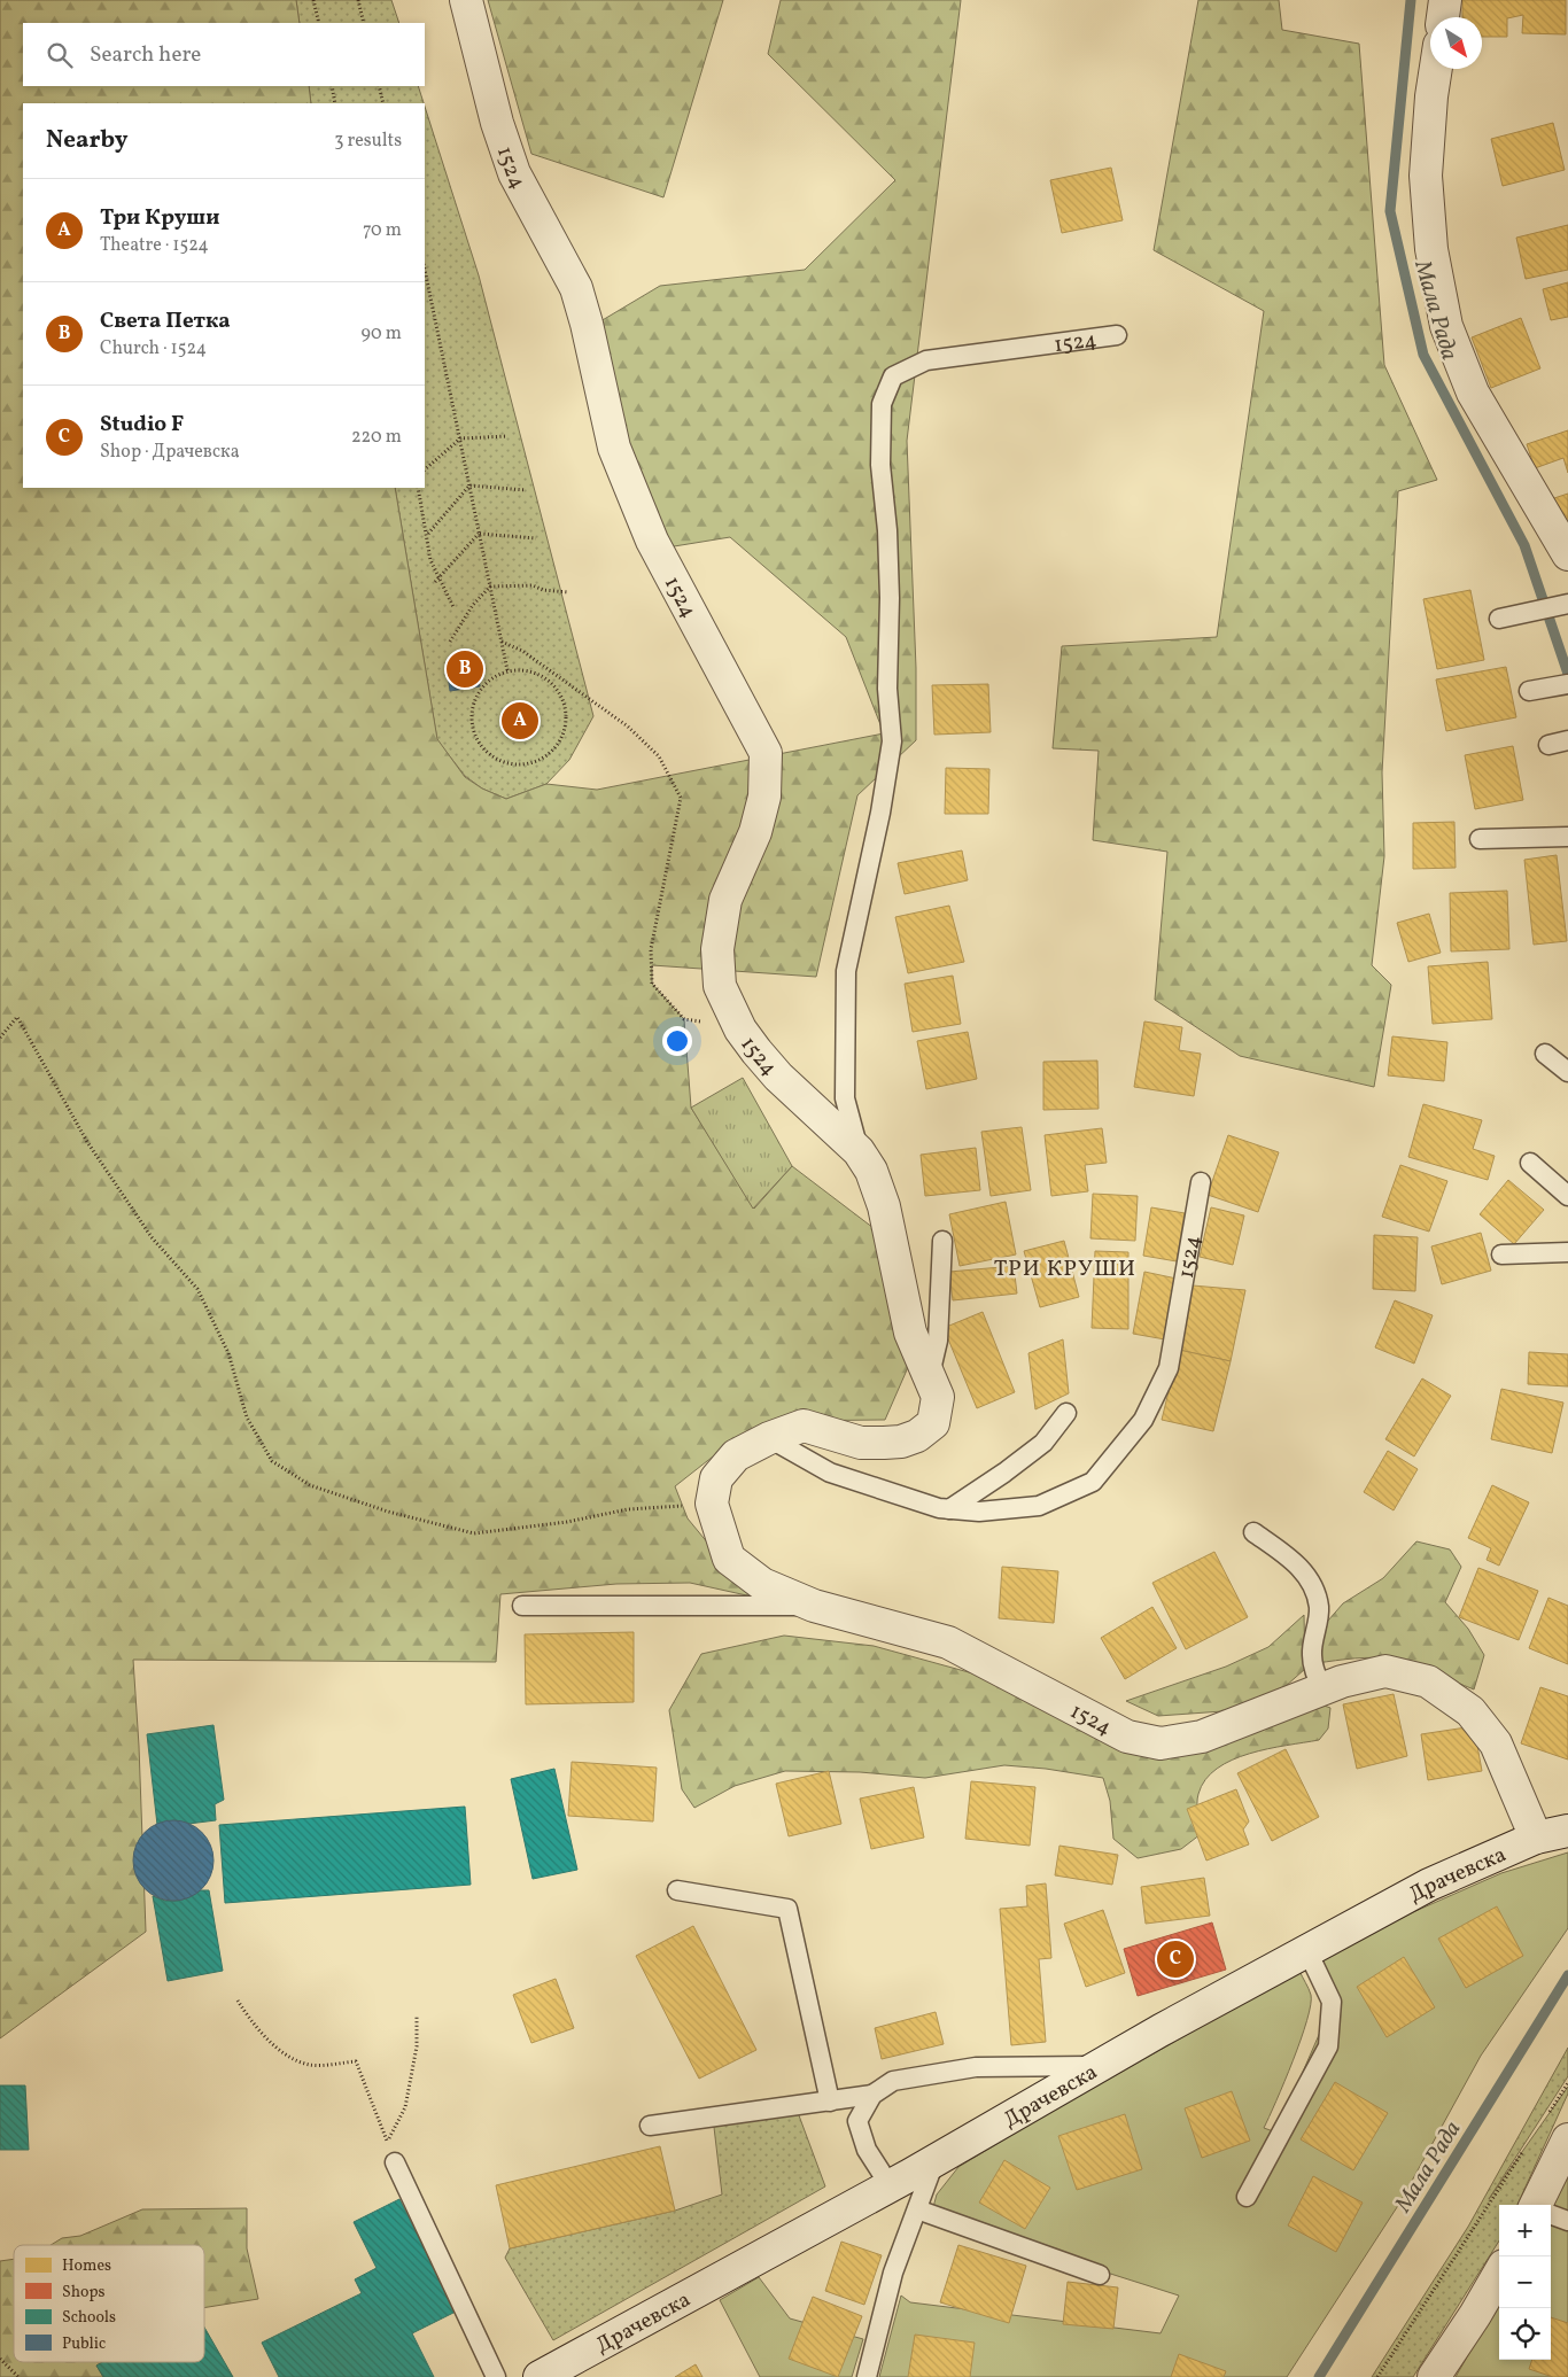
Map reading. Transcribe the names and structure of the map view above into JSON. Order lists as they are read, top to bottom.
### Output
{
  "streets": {
    "street": ["1524", "Драчевска"]
  },
  "crossings": [
    ["1524", "Драчевска"]
  ],
  "districts": ["ТРИ КРУШИ"],
  "water": ["Мала Рада"],
  "legend": [
    "Homes",
    "Shops",
    "Schools",
    "Public"
  ],
  "north": "bottom right",
  "page": {
    "search": "Search here",
    "heading": ["Nearby", "3 results"],
    "list": [
      {
        "mark": "A",
        "name": "Три Круши",
        "note": "Theatre · 1524",
        "value": "70 m"
      },
      {
        "mark": "B",
        "name": "Света Петка",
        "note": "Church · 1524",
        "value": "90 m"
      },
      {
        "mark": "C",
        "name": "Studio F",
        "note": "Shop · Драчевска",
        "value": "220 m"
      }
    ],
    "pins": ["B", "A", "C"],
    "map_buttons": ["+", "−"]
  }
}
